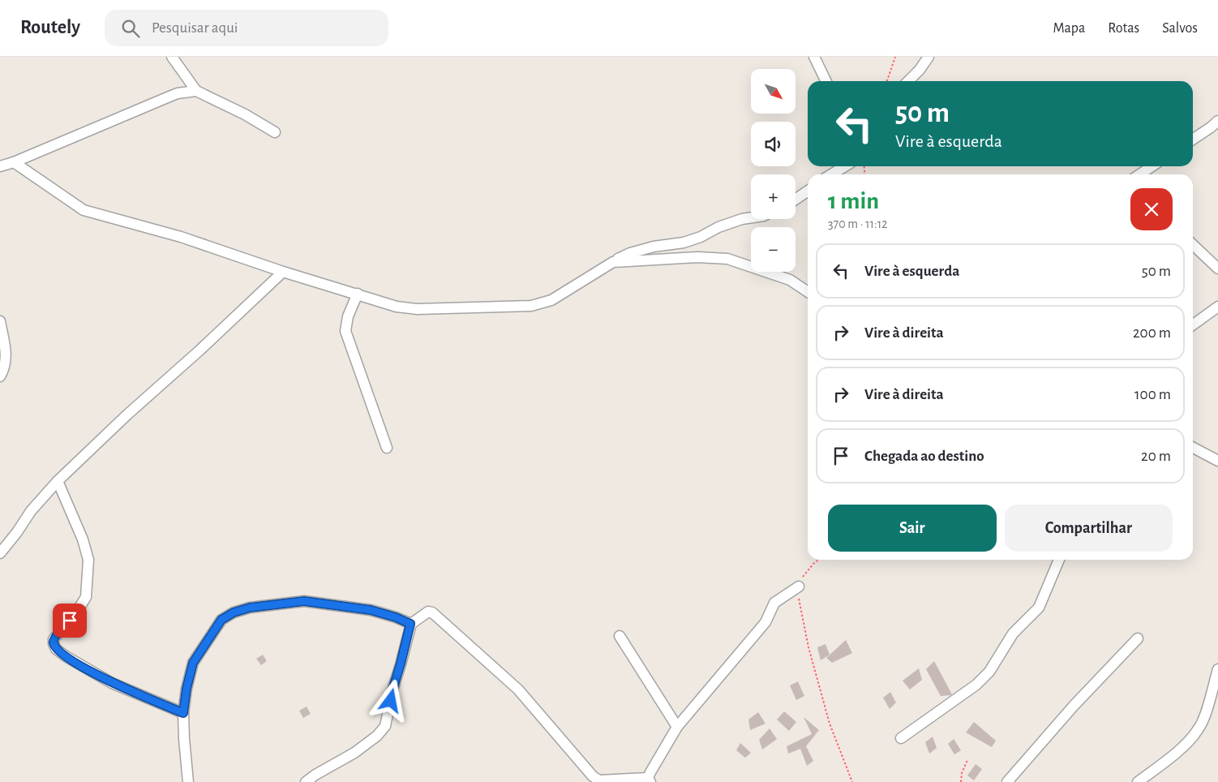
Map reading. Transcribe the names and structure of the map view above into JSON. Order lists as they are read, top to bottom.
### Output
{
  "north": "bottom right",
  "page": {
    "header": "Routely",
    "search": "Pesquisar aqui",
    "nav": ["Mapa", "Rotas", "Salvos"],
    "map_buttons": ["+", "−"],
    "turn": ["50 m", "Vire à esquerda"],
    "heading": ["1 min", "370 m · 11:12"],
    "list": [
      {
        "name": "Vire à esquerda",
        "value": "50 m"
      },
      {
        "name": "Vire à direita",
        "value": "200 m"
      },
      {
        "name": "Vire à direita",
        "value": "100 m"
      },
      {
        "name": "Chegada ao destino",
        "value": "20 m"
      }
    ],
    "buttons": ["Sair", "Compartilhar"]
  }
}
